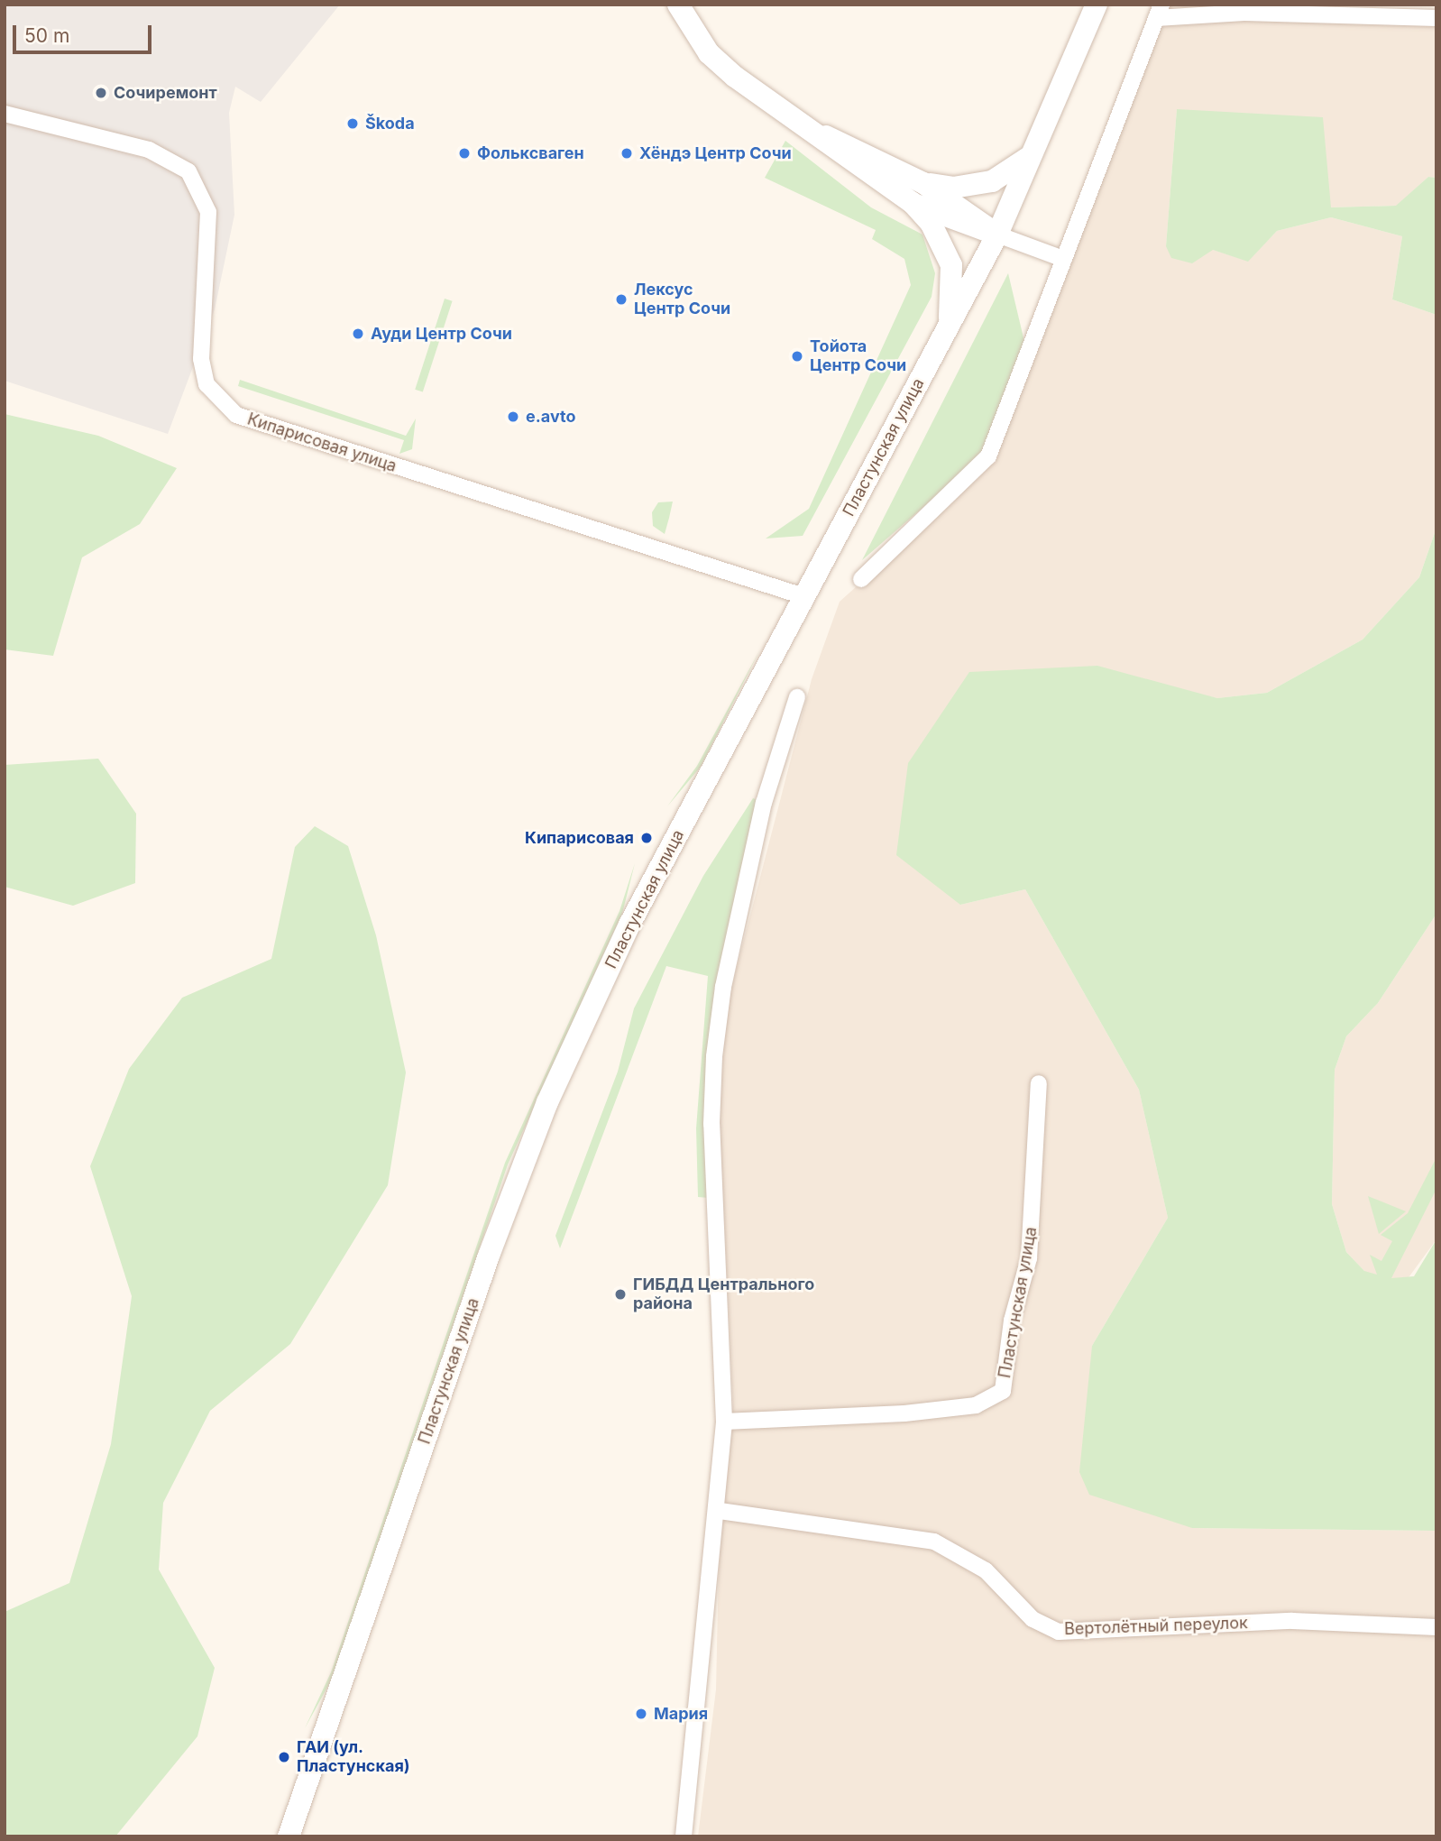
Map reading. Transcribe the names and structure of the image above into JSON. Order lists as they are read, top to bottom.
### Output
{
  "streets": {
    "main road": ["Пластунская улица"],
    "street": ["Кипарисовая улица", "Вертолётный переулок"]
  },
  "crossings": [
    ["Кипарисовая улица", "Пластунская улица"]
  ],
  "places": [
    "Сочиремонт",
    "Škoda",
    "Фольксваген",
    "Хёндэ Центр Сочи",
    "Лексус Центр Сочи",
    "Ауди Центр Сочи",
    "Тойота Центр Сочи",
    "e.avto",
    "Кипарисовая",
    "ГИБДД Центрального района",
    "Мария",
    "ГАИ (ул. Пластунская)"
  ],
  "scale_bar": "50 m"
}
